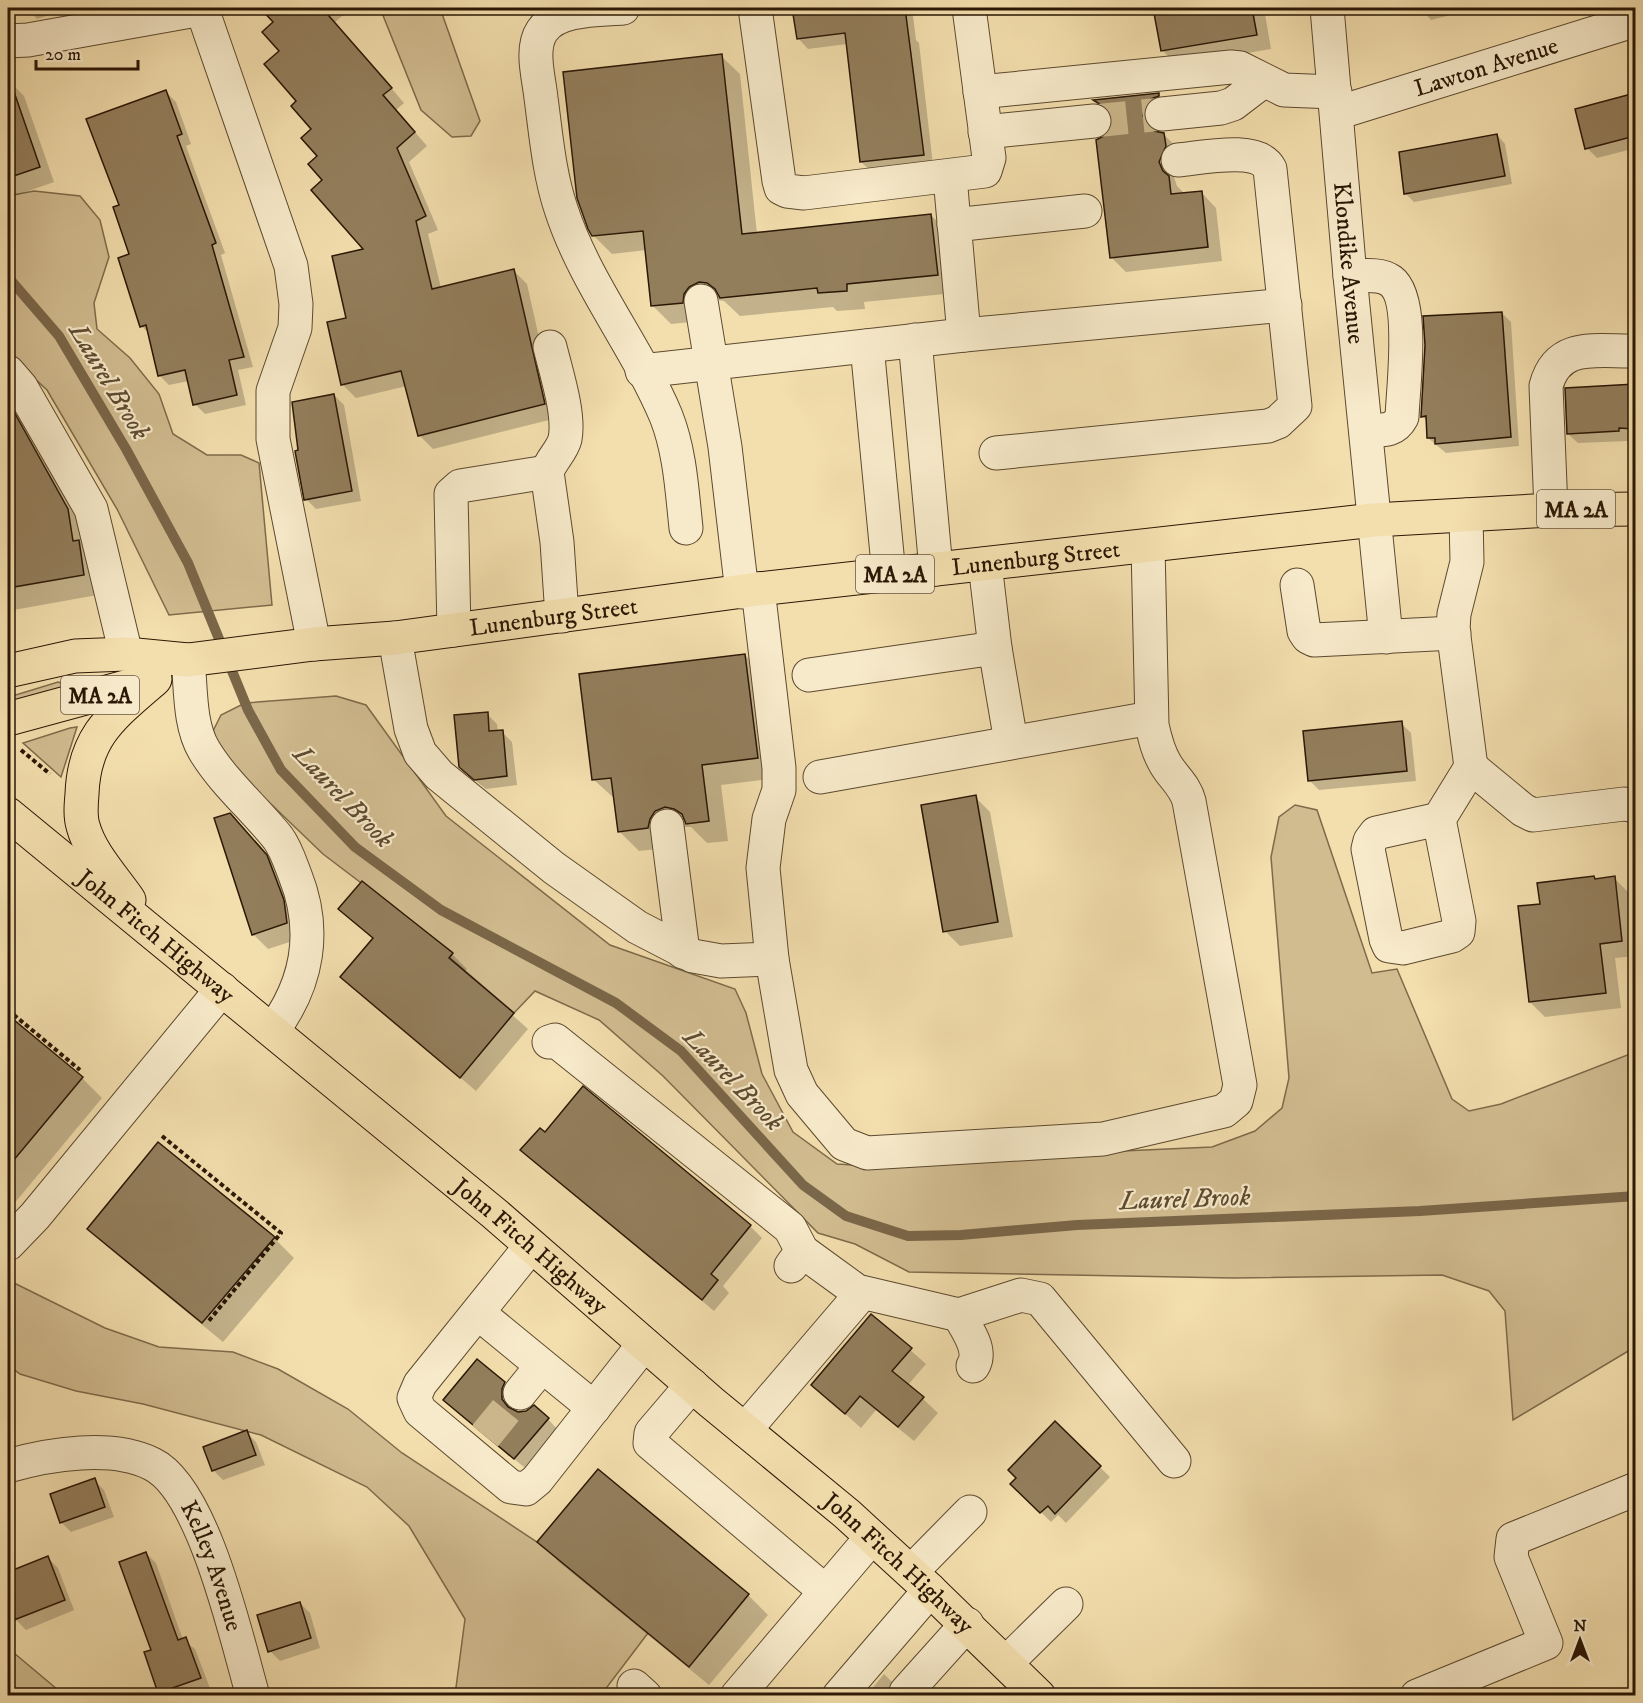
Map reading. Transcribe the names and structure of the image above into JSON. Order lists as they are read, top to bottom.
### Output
{
  "streets": {
    "main road": ["MA 2A", "Lunenburg Street", "John Fitch Highway"],
    "street": ["Lawton Avenue", "Klondike Avenue", "Kelley Avenue"]
  },
  "crossings": [
    ["Lawton Avenue", "Klondike Avenue"],
    ["Klondike Avenue", "Lunenburg Street"]
  ],
  "water": ["Laurel Brook"],
  "scale_bar": "20 m",
  "north": "top"
}
